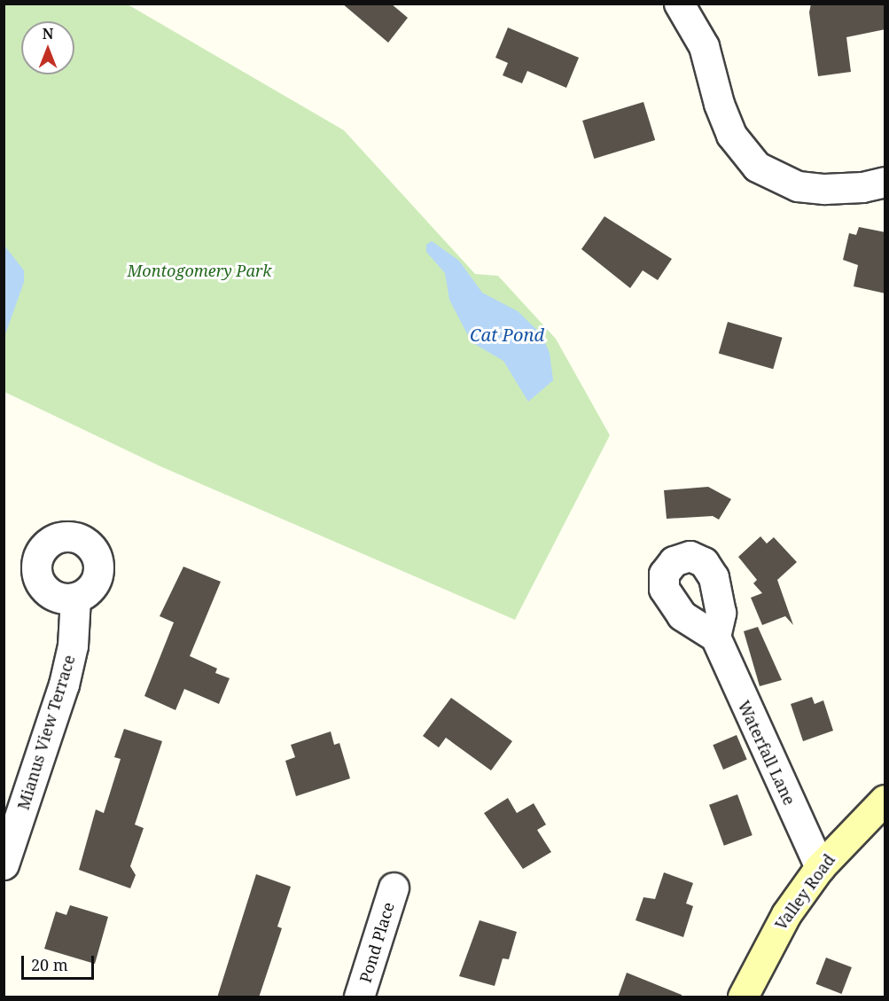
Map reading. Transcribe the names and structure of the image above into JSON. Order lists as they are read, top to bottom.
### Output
{
  "streets": {
    "main road": ["Valley Road"],
    "street": ["Mianus View Terrace", "Waterfall Lane", "Pond Place"]
  },
  "crossings": [
    ["Waterfall Lane", "Valley Road"]
  ],
  "water": ["Cat Pond"],
  "parks": ["Montogomery Park"],
  "scale_bar": "20 m",
  "north": "top"
}
